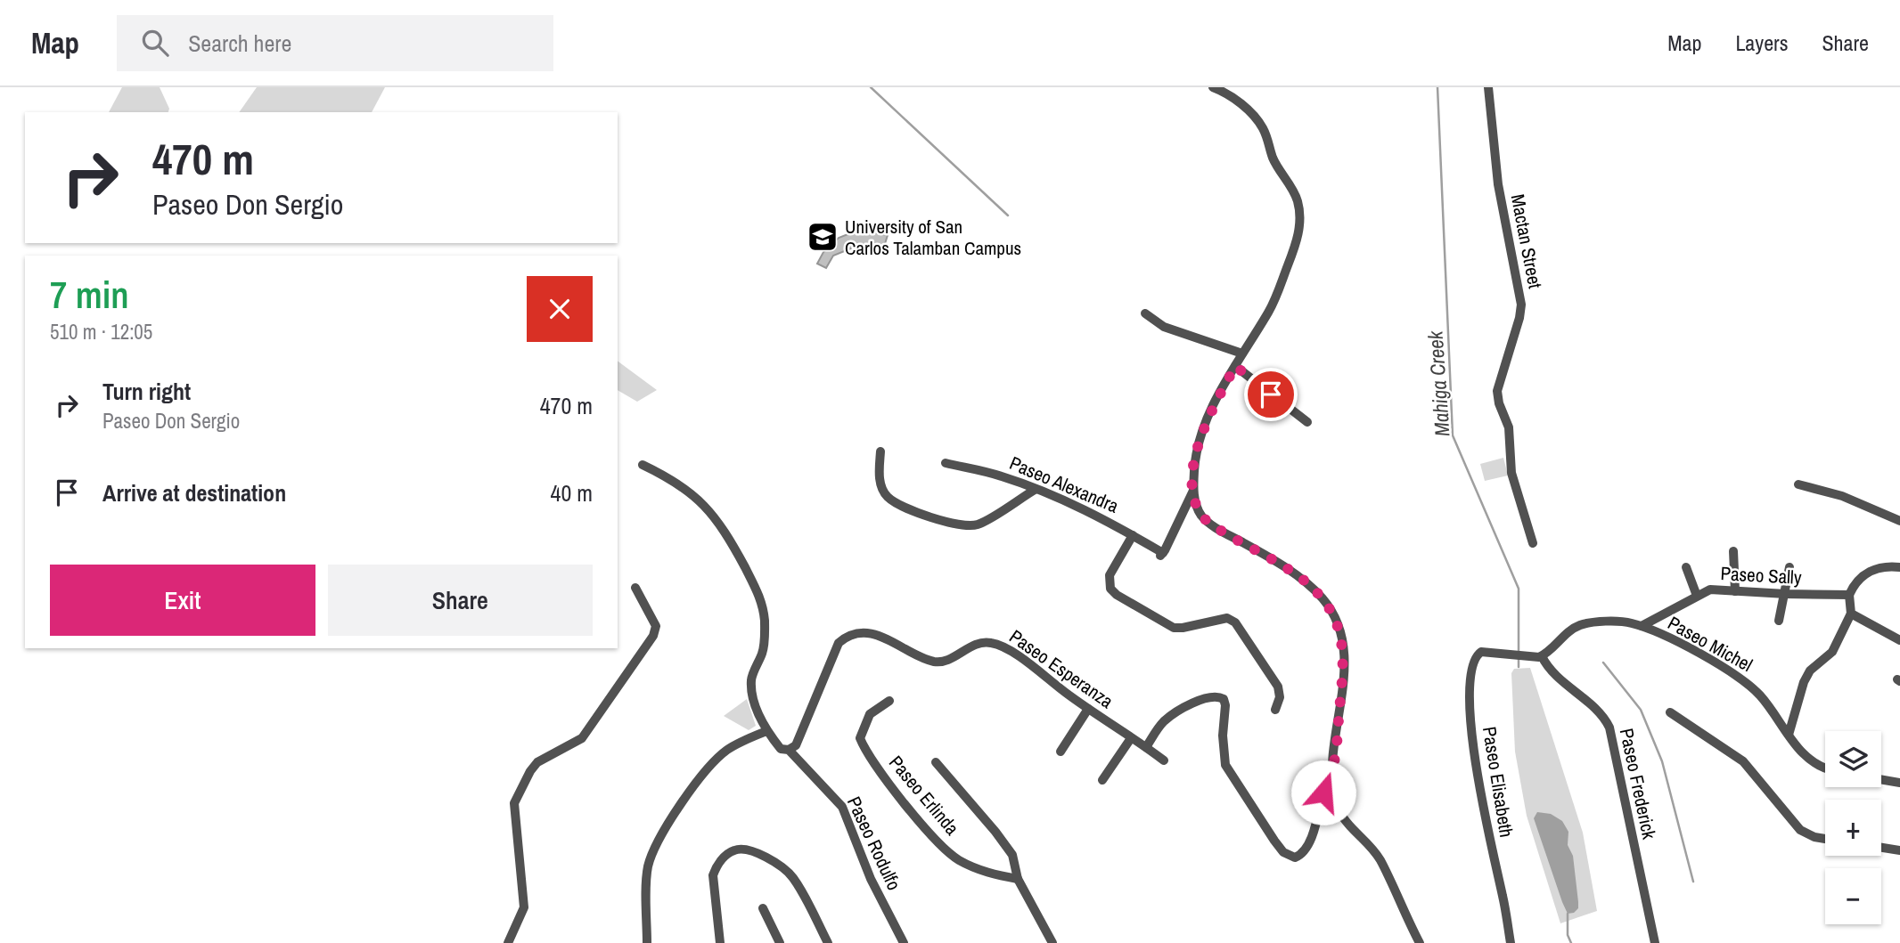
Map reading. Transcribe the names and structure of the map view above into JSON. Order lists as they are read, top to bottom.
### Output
{
  "streets": {
    "street": [
      "Mactan Street",
      "Paseo Alexandra",
      "Paseo Sally",
      "Paseo Michel",
      "Paseo Esperanza",
      "Paseo Elisabeth",
      "Paseo Frederick",
      "Paseo Erlinda",
      "Paseo Rodulfo"
    ]
  },
  "crossings": [
    ["Paseo Sally", "Paseo Michel"],
    ["Paseo Michel", "Paseo Elisabeth"],
    ["Paseo Michel", "Paseo Frederick"],
    ["Paseo Esperanza", "Paseo Rodulfo"],
    ["Paseo Elisabeth", "Paseo Frederick"]
  ],
  "water": ["Mahiga Creek"],
  "places": {
    "school or university": ["University of San Carlos Talamban Campus"]
  },
  "page": {
    "header": "Map",
    "search": "Search here",
    "nav": ["Map", "Layers", "Share"],
    "turn": ["470 m", "Paseo Don Sergio"],
    "heading": ["7 min", "510 m · 12:05"],
    "list": [
      {
        "name": "Turn right",
        "note": "Paseo Don Sergio",
        "value": "470 m"
      },
      {
        "name": "Arrive at destination",
        "value": "40 m"
      }
    ],
    "buttons": ["Exit", "Share"],
    "map_buttons": ["+", "−"]
  }
}
